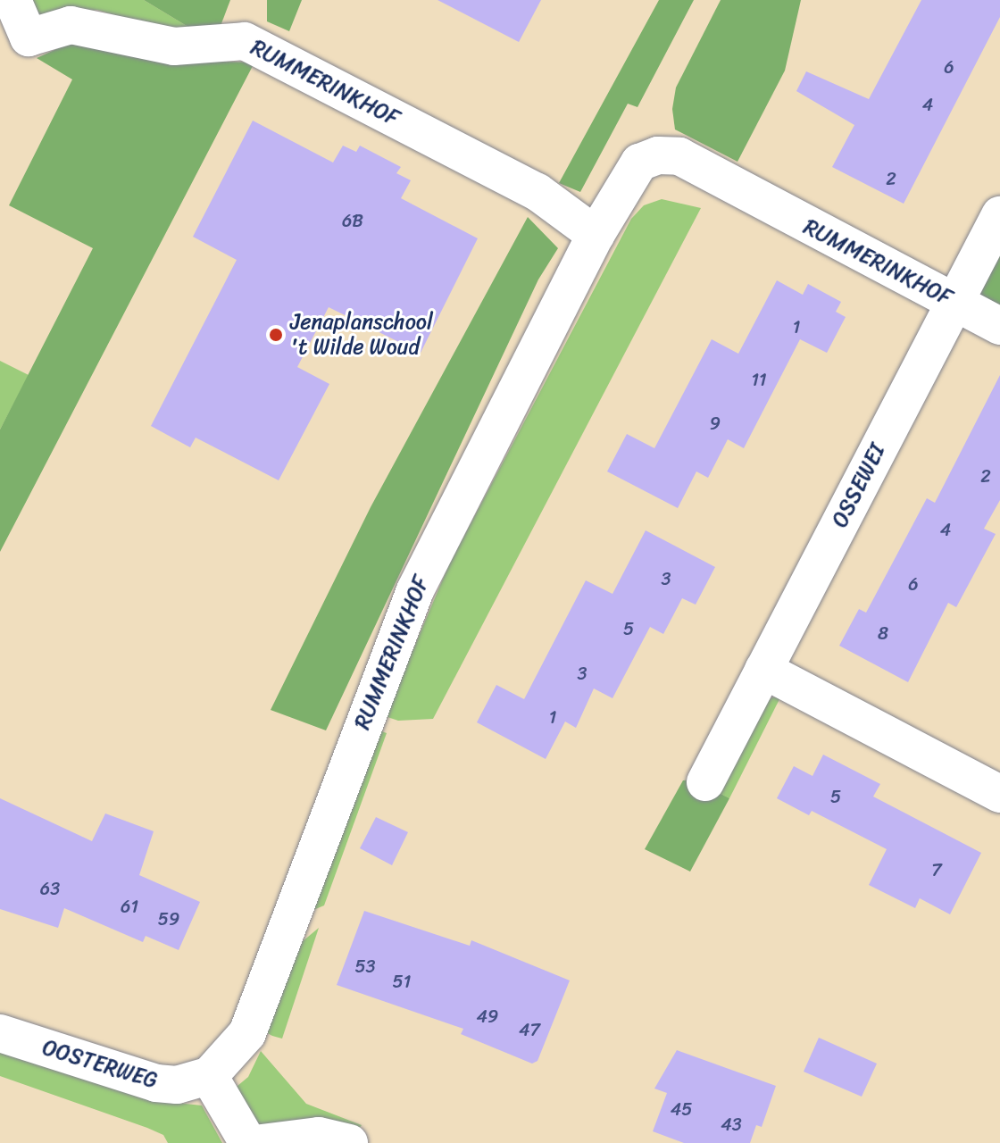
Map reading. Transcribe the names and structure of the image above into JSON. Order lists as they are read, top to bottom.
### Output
{
  "streets": {
    "street": ["RUMMERINKHOF", "OSSEWEI", "OOSTERWEG"]
  },
  "crossings": [
    ["RUMMERINKHOF", "OSSEWEI"],
    ["RUMMERINKHOF", "OOSTERWEG"]
  ],
  "places": ["Jenaplanschool 't Wilde Woud"],
  "house_numbers": [
    "6",
    "4",
    "2",
    "6B",
    "1",
    "11",
    "9",
    "2",
    "4",
    "3",
    "6",
    "5",
    "8",
    "3",
    "1",
    "5",
    "7",
    "63",
    "61",
    "59",
    "53",
    "51",
    "49",
    "47",
    "45",
    "43"
  ]
}
